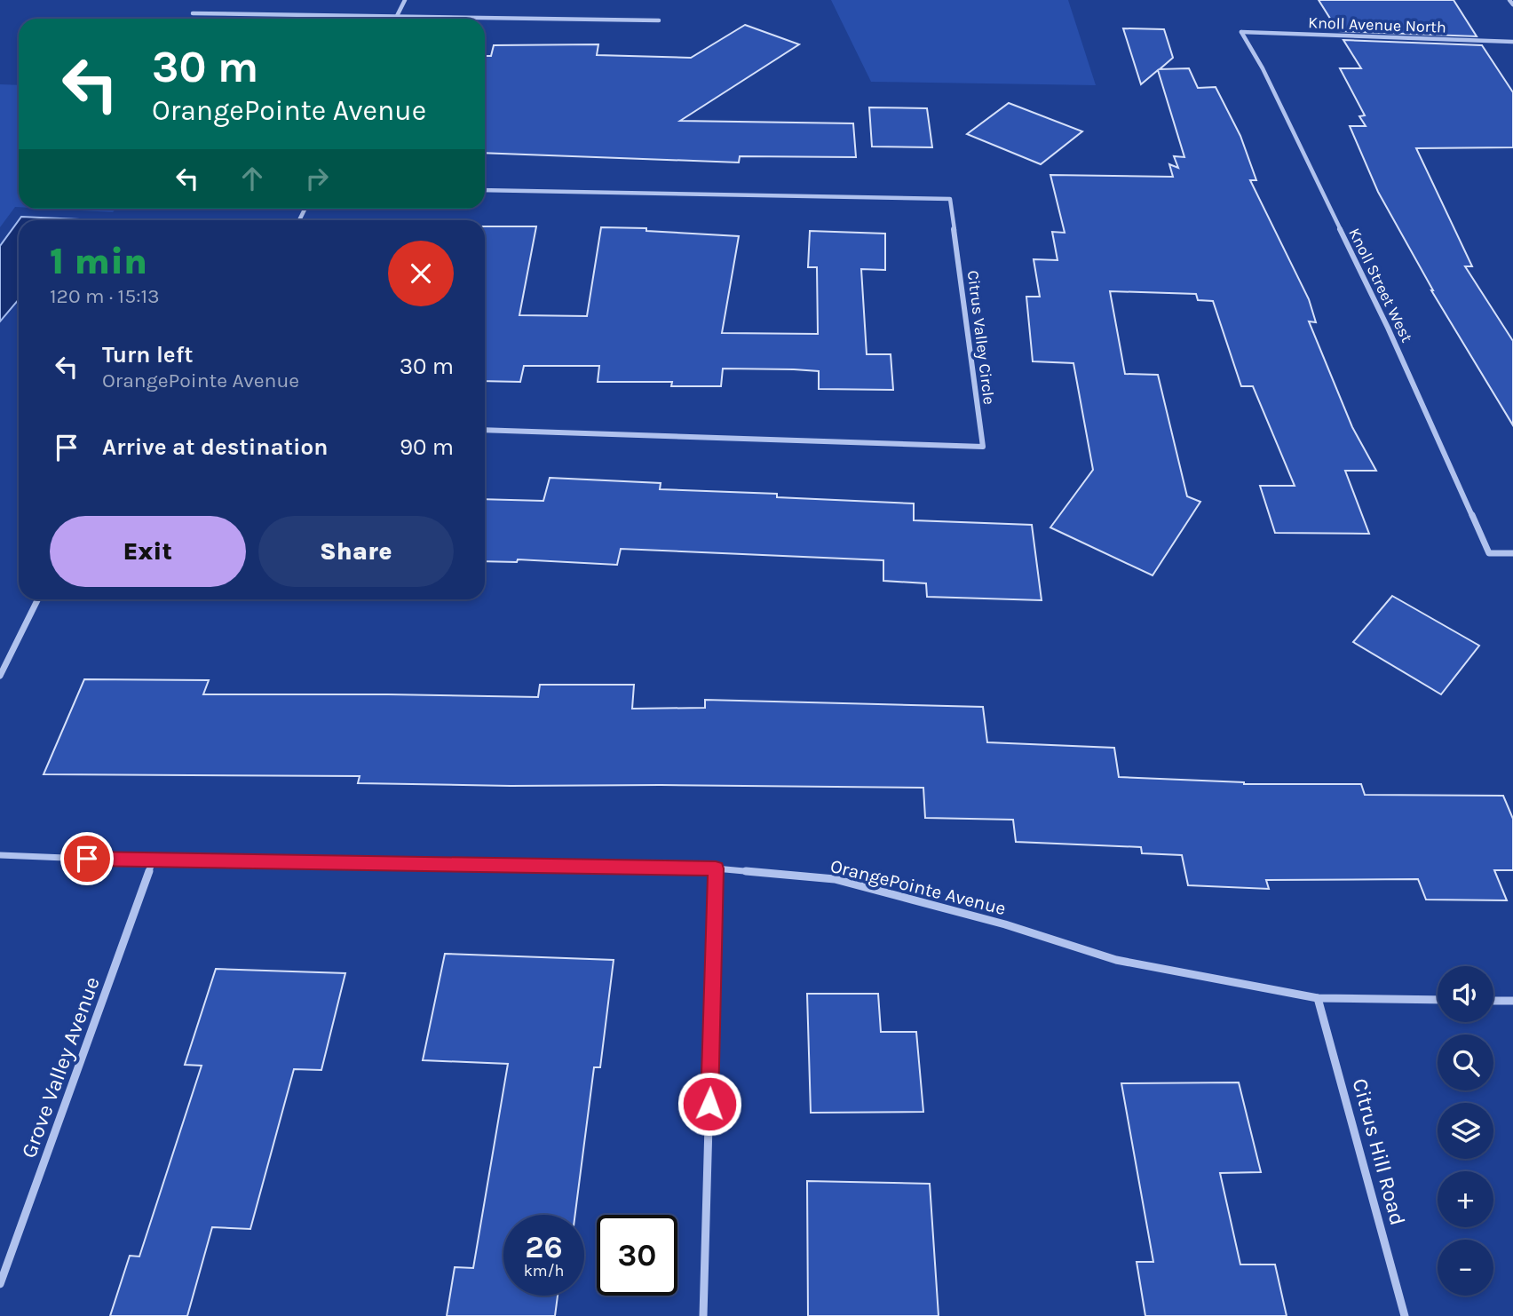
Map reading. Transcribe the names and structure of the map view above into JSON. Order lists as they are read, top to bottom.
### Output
{
  "streets": {
    "street": [
      "Knoll Avenue North",
      "Knoll Street West",
      "Citrus Valley Circle",
      "OrangePointe Avenue",
      "Grove Valley Avenue",
      "Citrus Hill Road"
    ]
  },
  "crossings": [
    ["Knoll Avenue North", "Knoll Street West"],
    ["OrangePointe Avenue", "Grove Valley Avenue"],
    ["OrangePointe Avenue", "Citrus Hill Road"]
  ],
  "page": {
    "turn": ["30 m", "OrangePointe Avenue"],
    "heading": ["1 min", "120 m · 15:13"],
    "list": [
      {
        "name": "Turn left",
        "note": "OrangePointe Avenue",
        "value": "30 m"
      },
      {
        "name": "Arrive at destination",
        "value": "90 m"
      }
    ],
    "buttons": ["Exit", "Share"],
    "map_buttons": ["+", "−"],
    "speed": "26 km/h",
    "limit": "30"
  }
}
